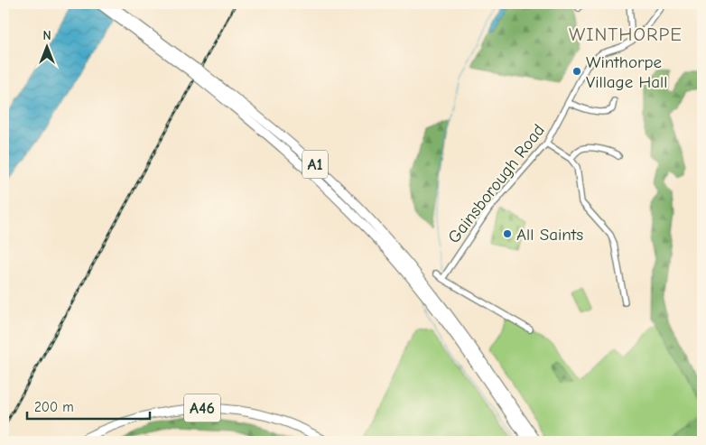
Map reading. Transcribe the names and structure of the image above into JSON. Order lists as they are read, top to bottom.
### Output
{
  "streets": {
    "highway": ["A1", "A46"],
    "street": ["Gainsborough Road"]
  },
  "districts": ["WINTHORPE"],
  "places": ["Winthorpe Village Hall", "All Saints"],
  "scale_bar": "200 m",
  "north": "top"
}
